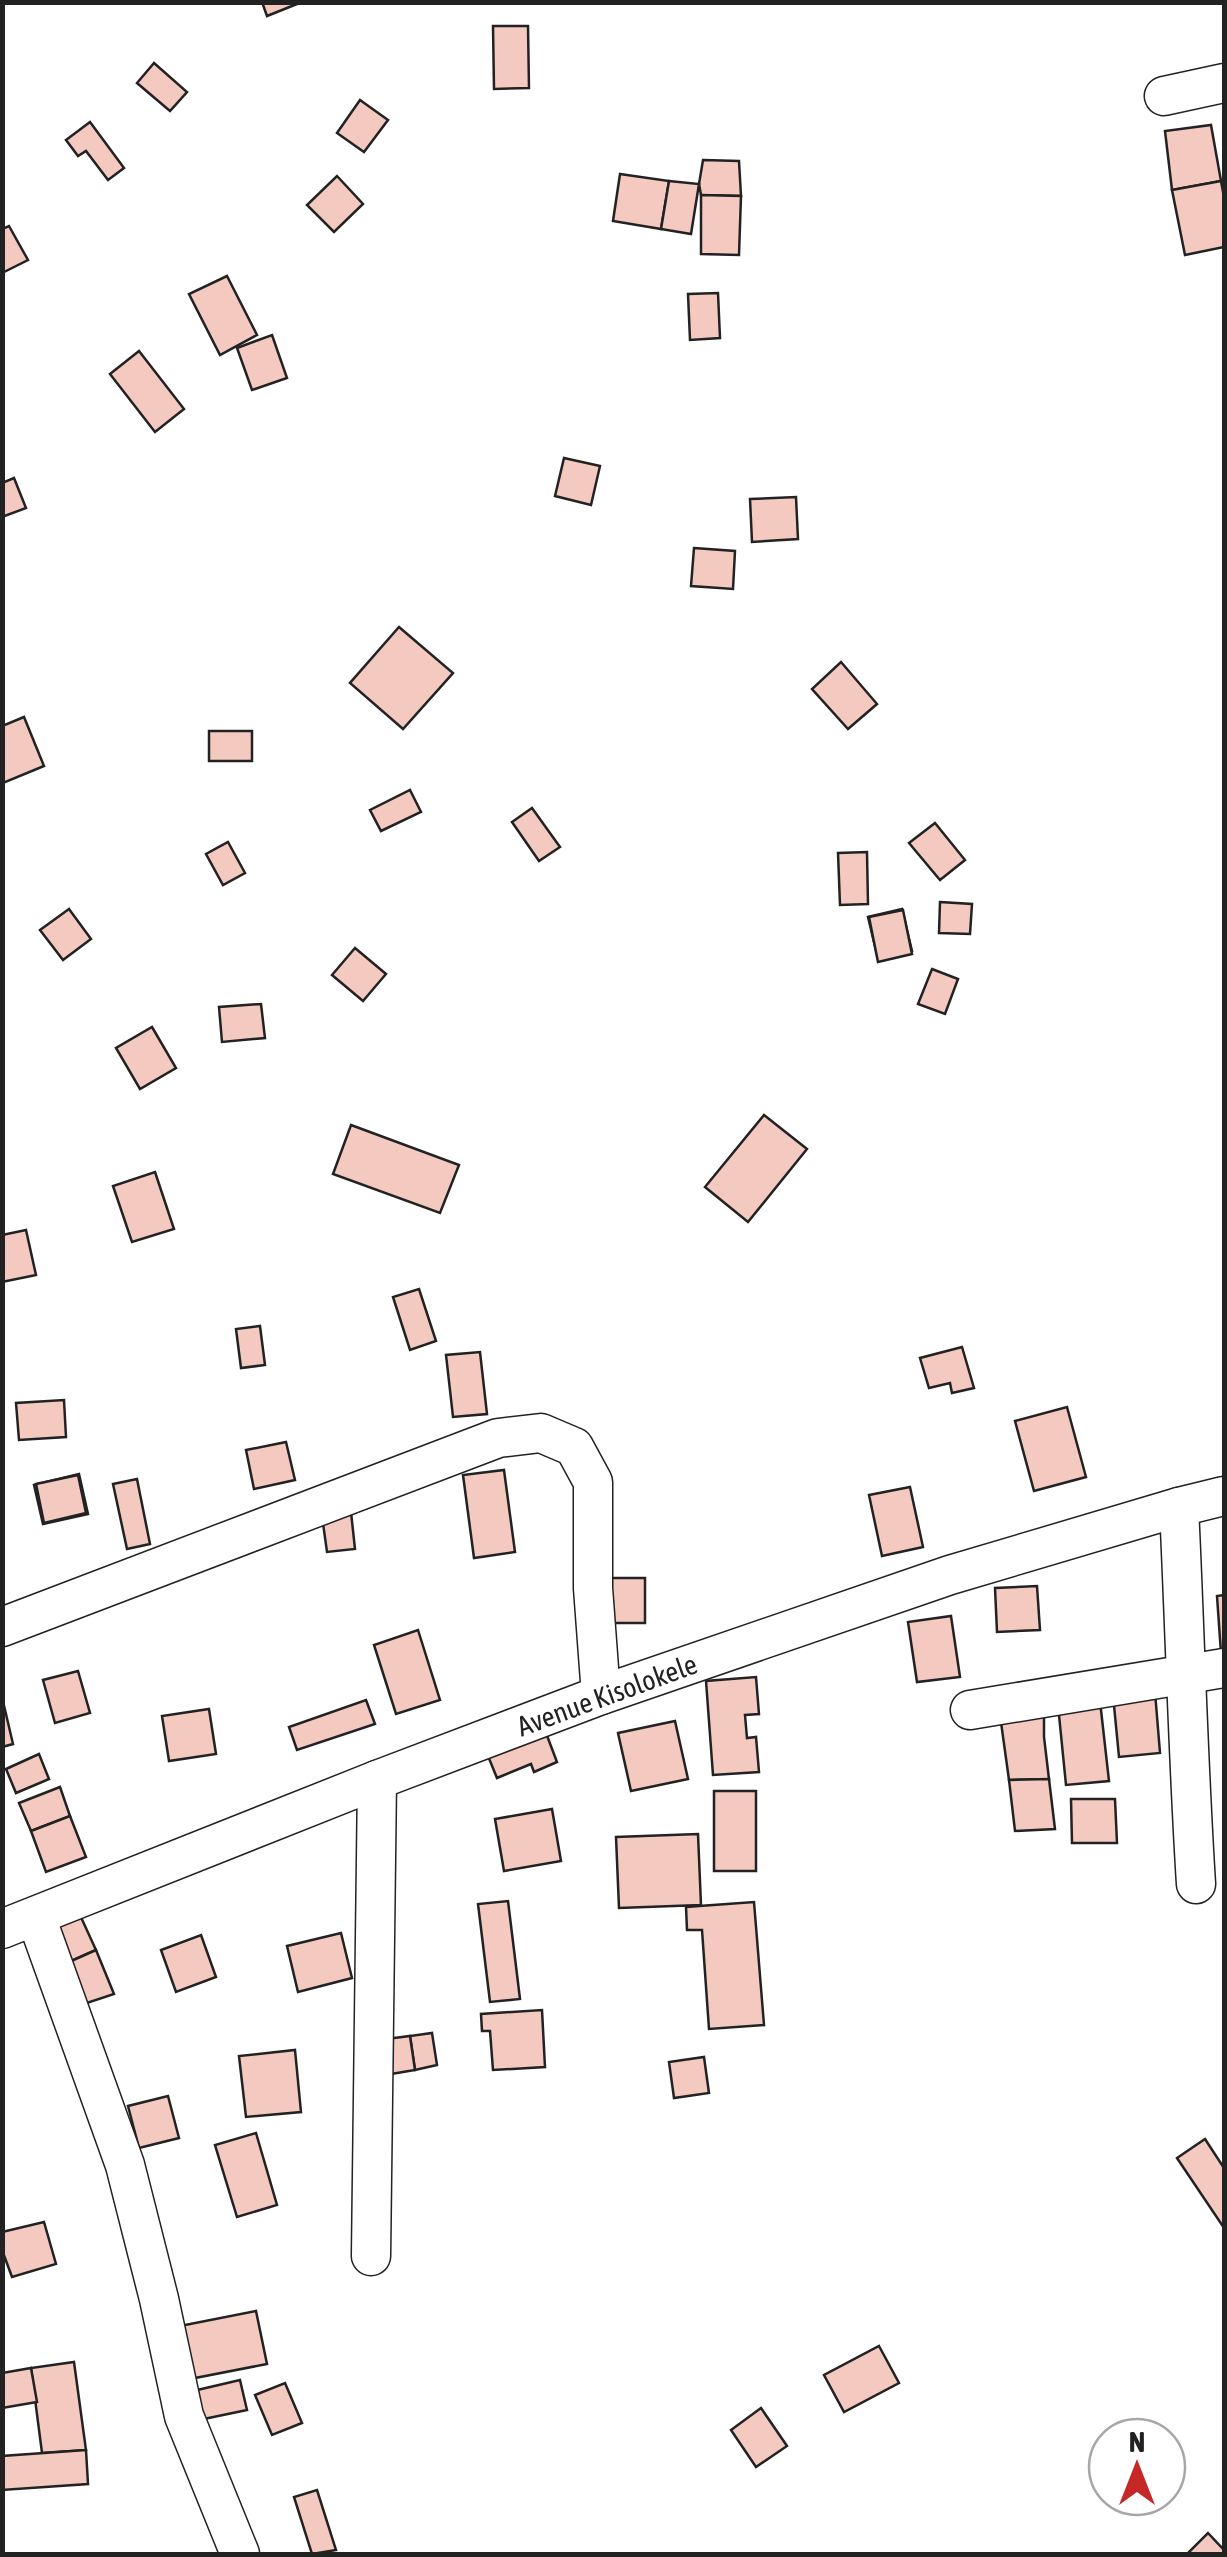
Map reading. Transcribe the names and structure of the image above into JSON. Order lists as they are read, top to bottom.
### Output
{
  "streets": {
    "street": ["Avenue Kisolokele"]
  },
  "north": "top"
}
